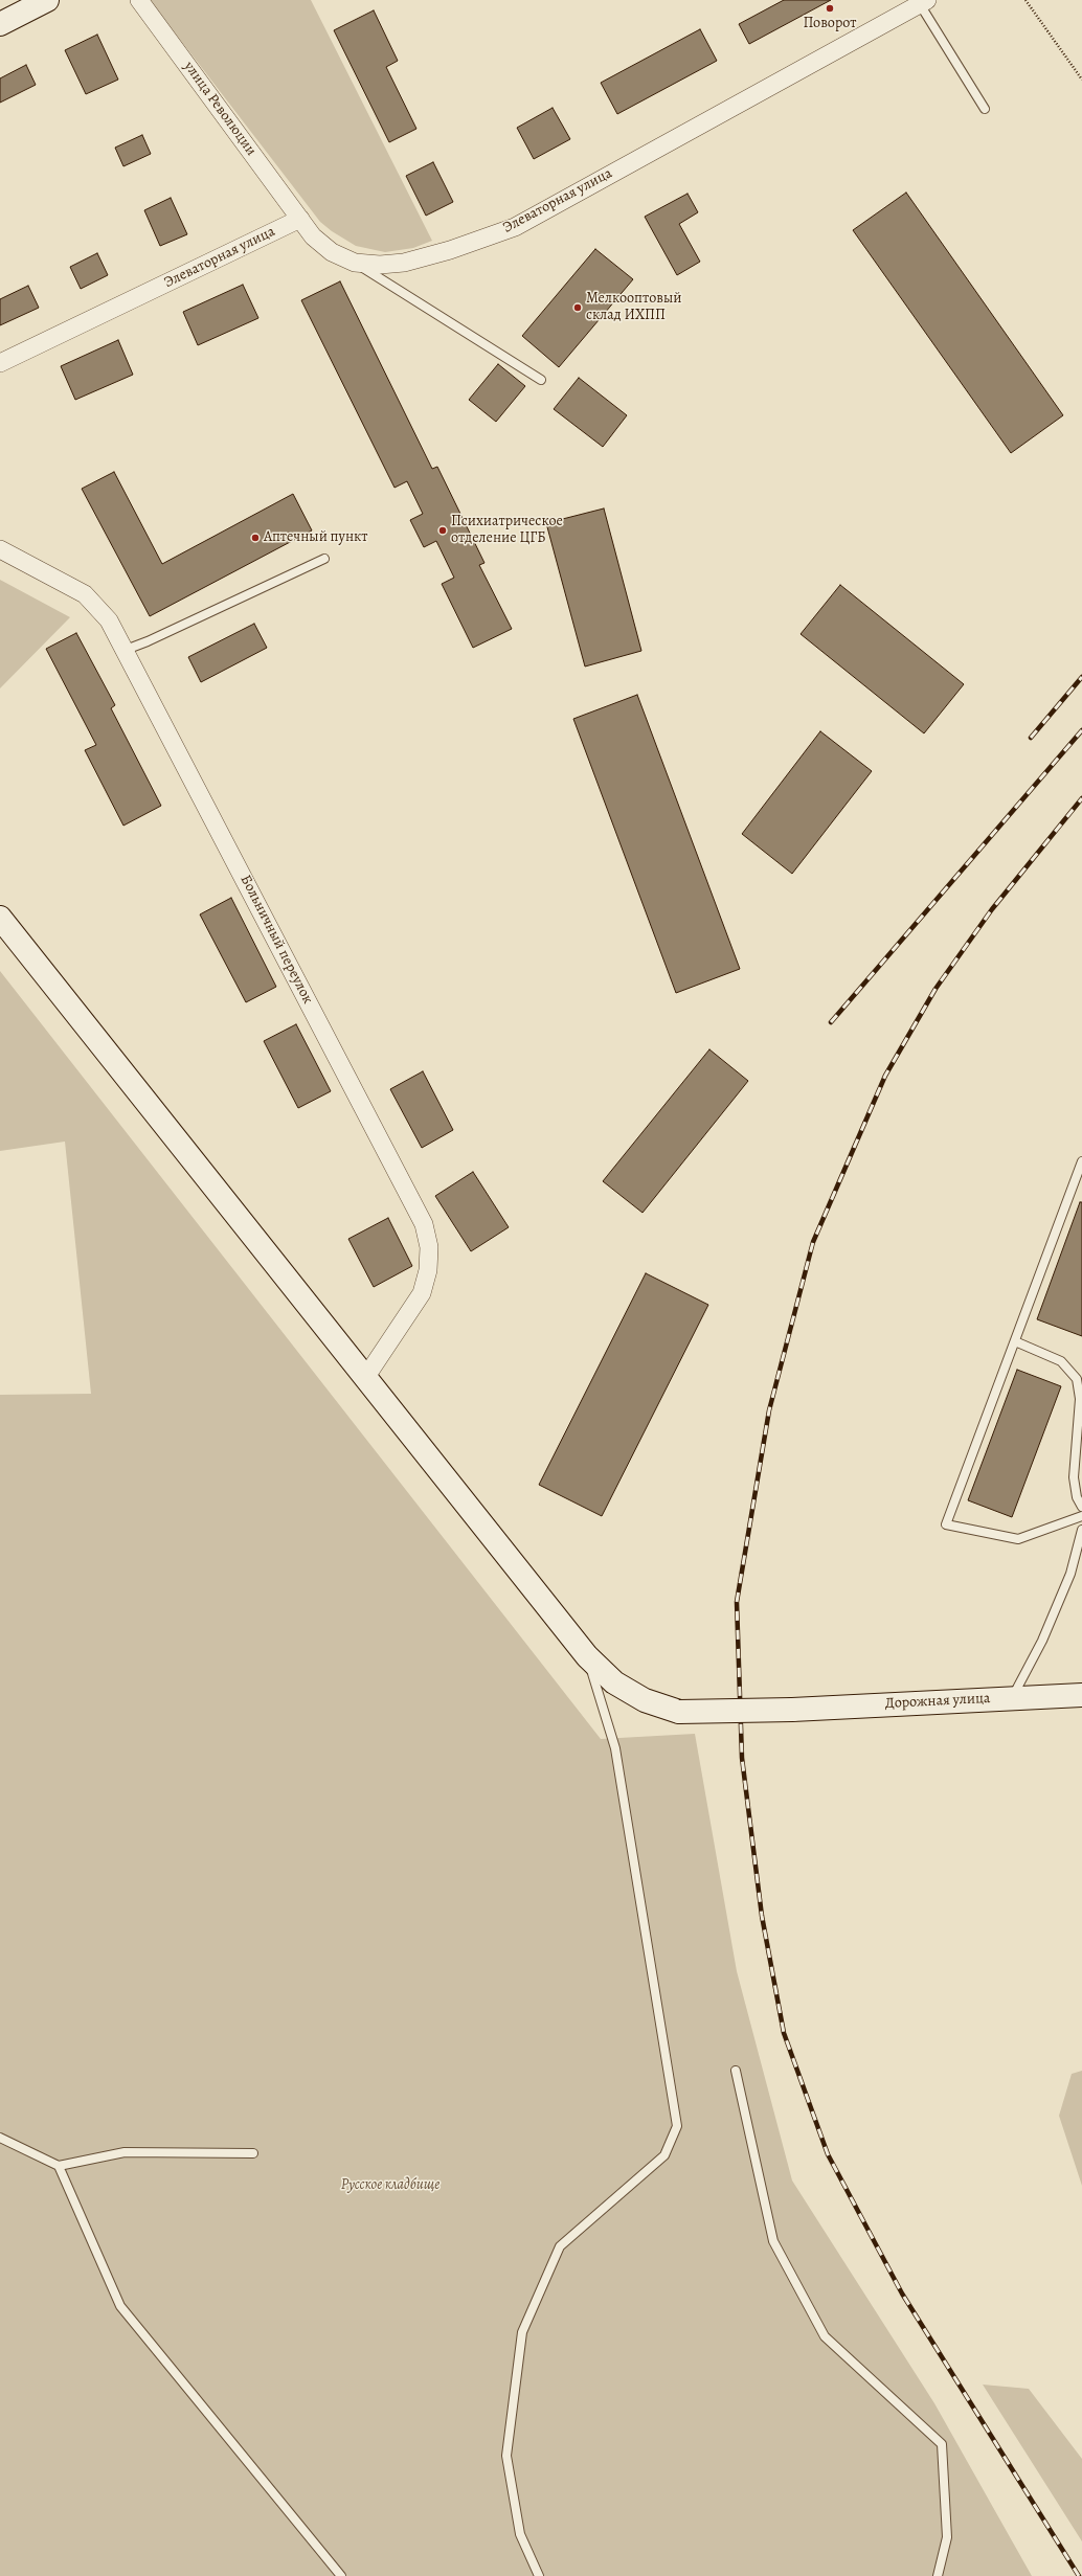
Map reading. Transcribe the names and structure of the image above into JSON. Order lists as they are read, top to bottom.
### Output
{
  "streets": {
    "street": [
      "улица Революции",
      "Элеваторная улица",
      "Больничный переулок",
      "Дорожная улица"
    ]
  },
  "crossings": [
    ["улица Революции", "Элеваторная улица"],
    ["Больничный переулок", "Дорожная улица"]
  ],
  "parks": ["Русское кладбище"],
  "places": [
    "Поворот",
    "Мелкооптовый склад ИХПП",
    "Психиатрическое отделение ЦГБ",
    "Аптечный пункт"
  ]
}
